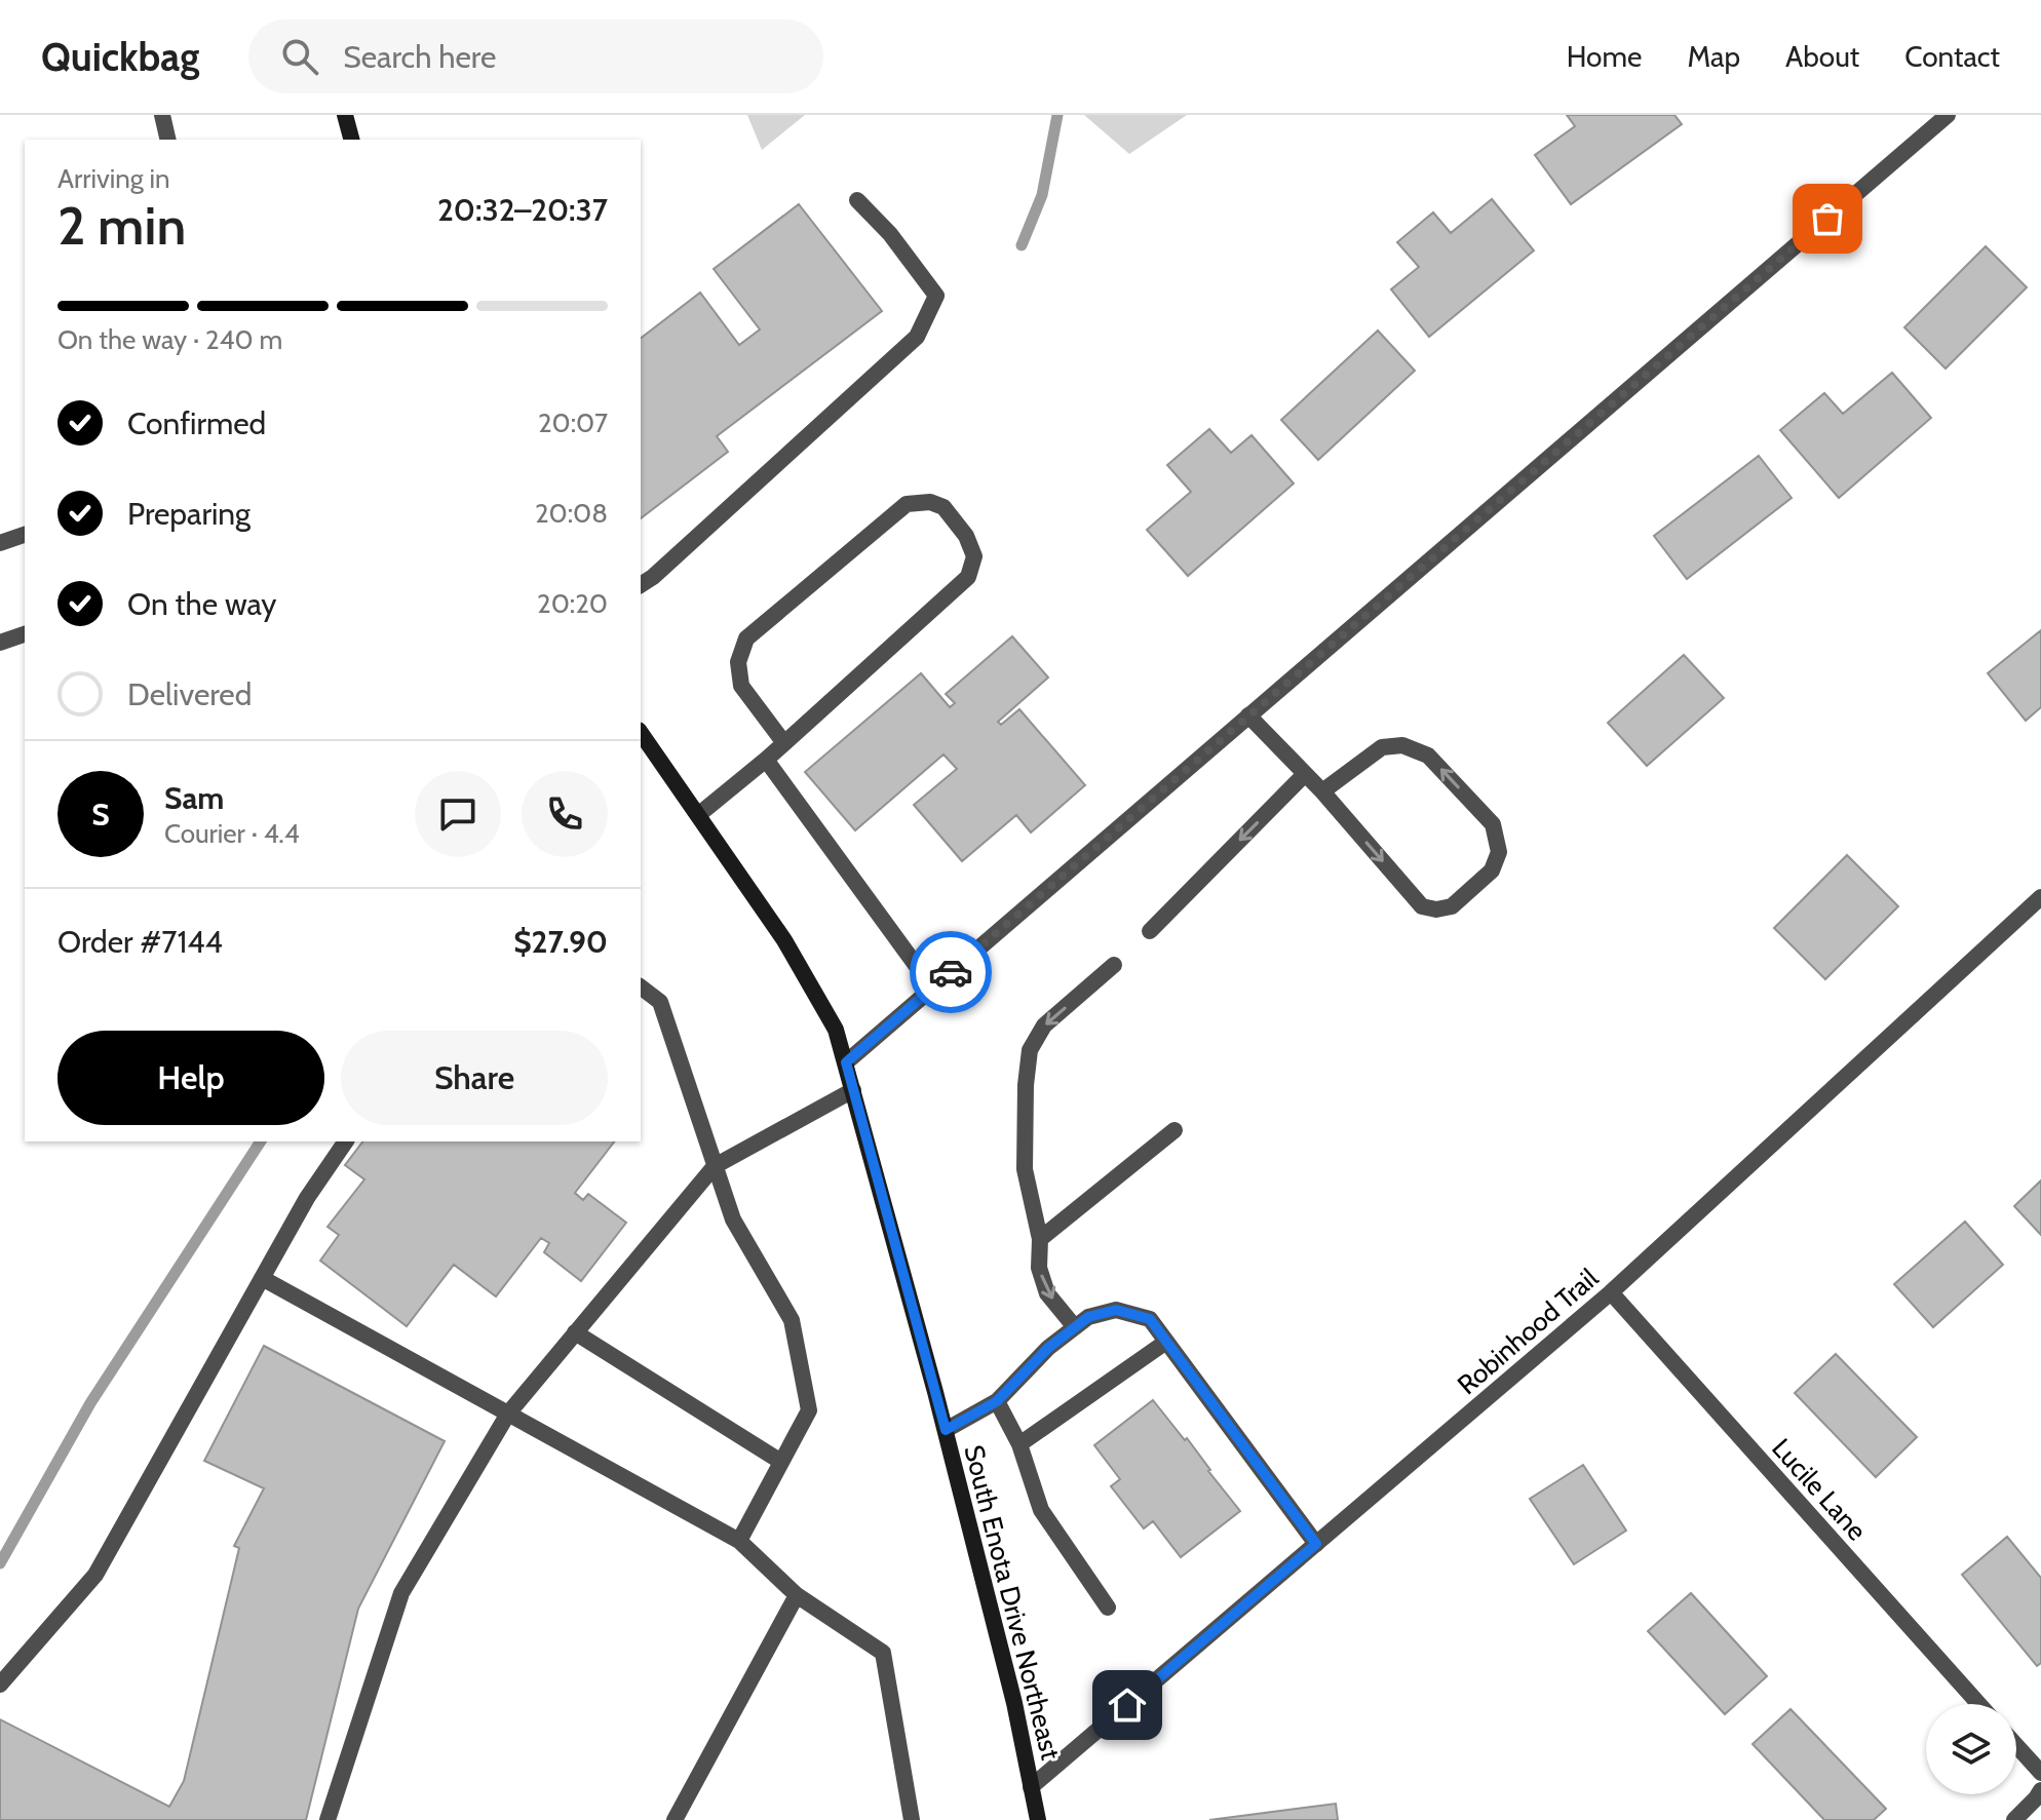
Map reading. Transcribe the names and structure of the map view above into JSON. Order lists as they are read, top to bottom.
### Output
{
  "streets": {
    "main road": ["South Enota Drive Northeast"],
    "street": ["Robinhood Trail", "Lucile Lane"]
  },
  "crossings": [
    ["Robinhood Trail", "Lucile Lane"],
    ["Robinhood Trail", "South Enota Drive Northeast"]
  ],
  "page": {
    "header": "Quickbag",
    "search": "Search here",
    "nav": [
      "Home",
      "Map",
      "About",
      "Contact"
    ],
    "heading": ["2 min", "Arriving in", "20:32–20:37"],
    "panel": [
      "Sam",
      "Courier · 4.4",
      "Order #7144",
      "$27.90"
    ],
    "bar": "On the way · 240 m",
    "list": [
      ["Confirmed", "20:07"],
      ["Preparing", "20:08"],
      ["On the way", "20:20"],
      "Delivered"
    ],
    "round": "S",
    "buttons": ["Help", "Share"]
  }
}
